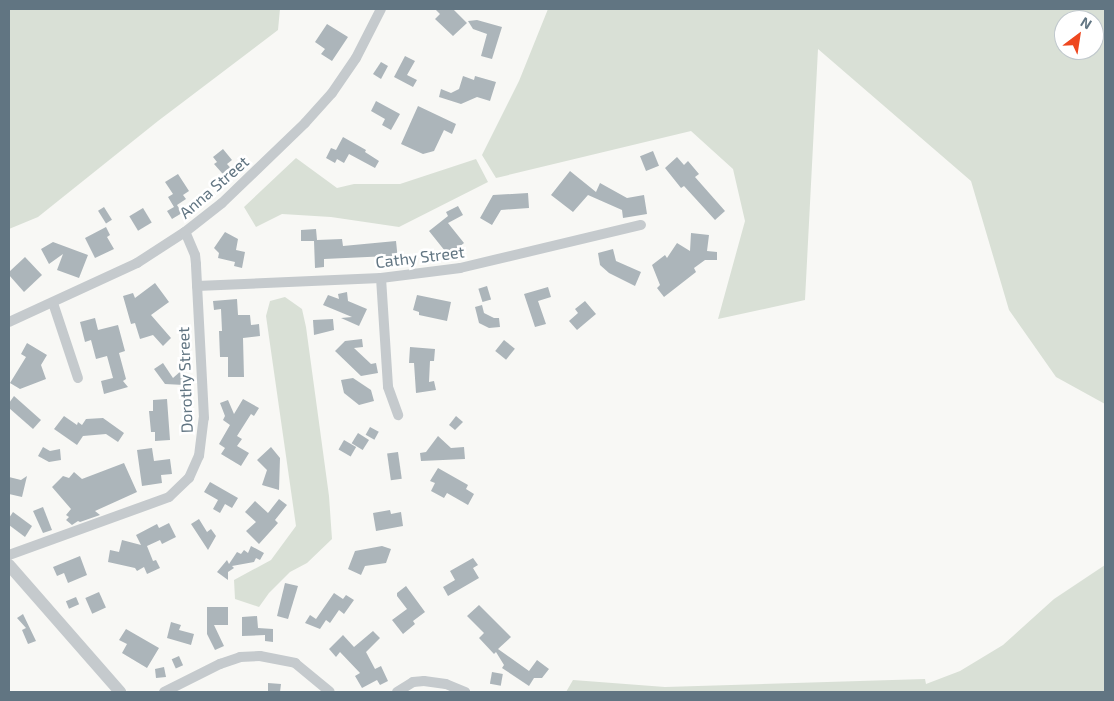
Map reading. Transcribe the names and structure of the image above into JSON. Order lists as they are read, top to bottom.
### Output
{
  "streets": {
    "street": ["Anna Street", "Cathy Street", "Dorothy Street"]
  },
  "crossings": [
    ["Anna Street", "Dorothy Street"],
    ["Cathy Street", "Dorothy Street"]
  ],
  "north": "top right"
}
